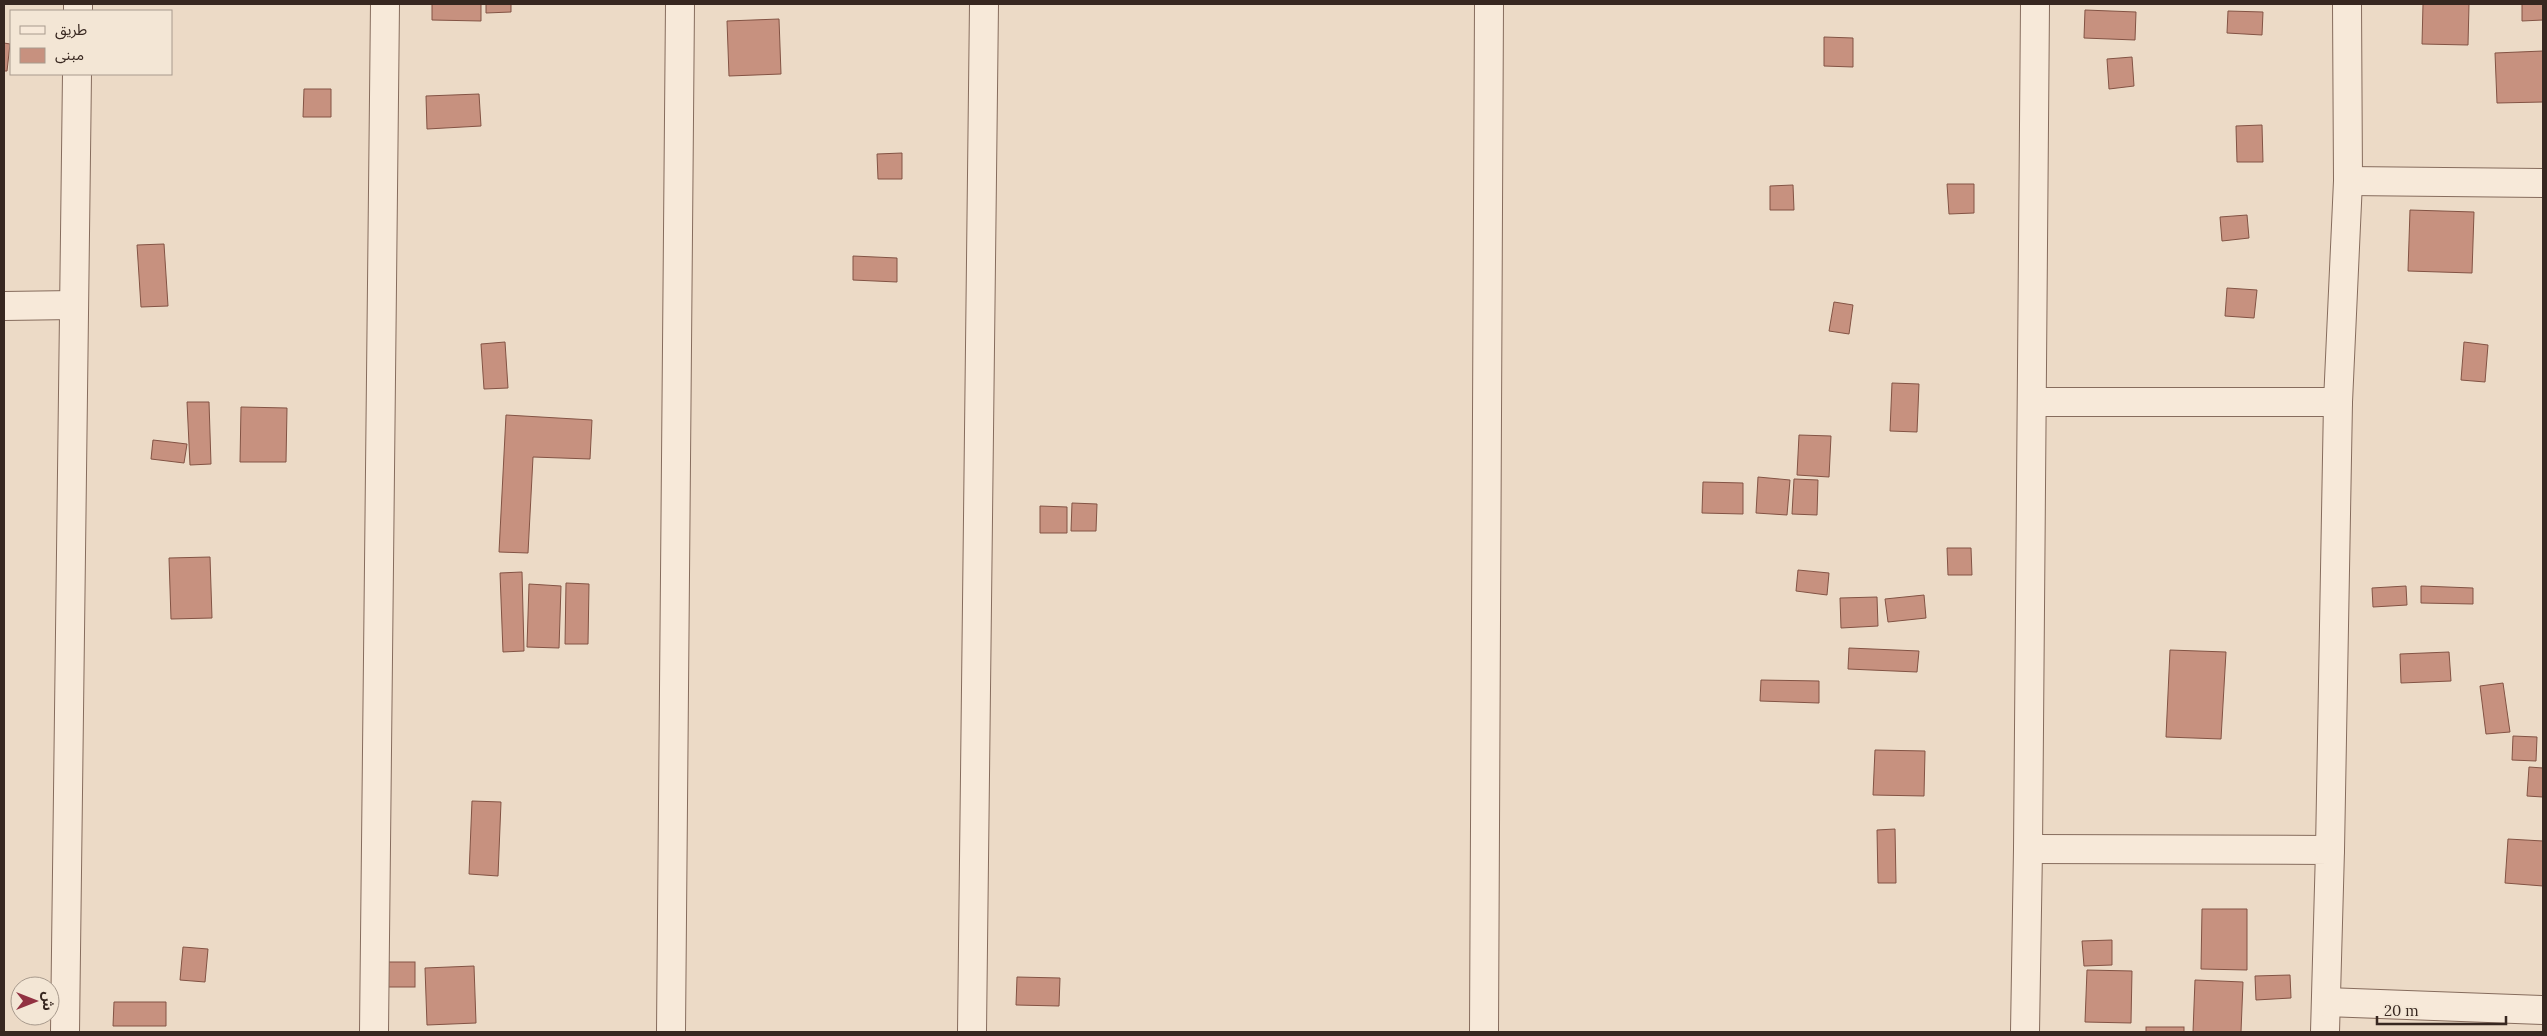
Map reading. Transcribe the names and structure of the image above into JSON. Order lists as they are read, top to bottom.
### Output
{
  "legend": ["طريق", "مبنى"],
  "scale_bar": "20 m",
  "north": "right"
}
